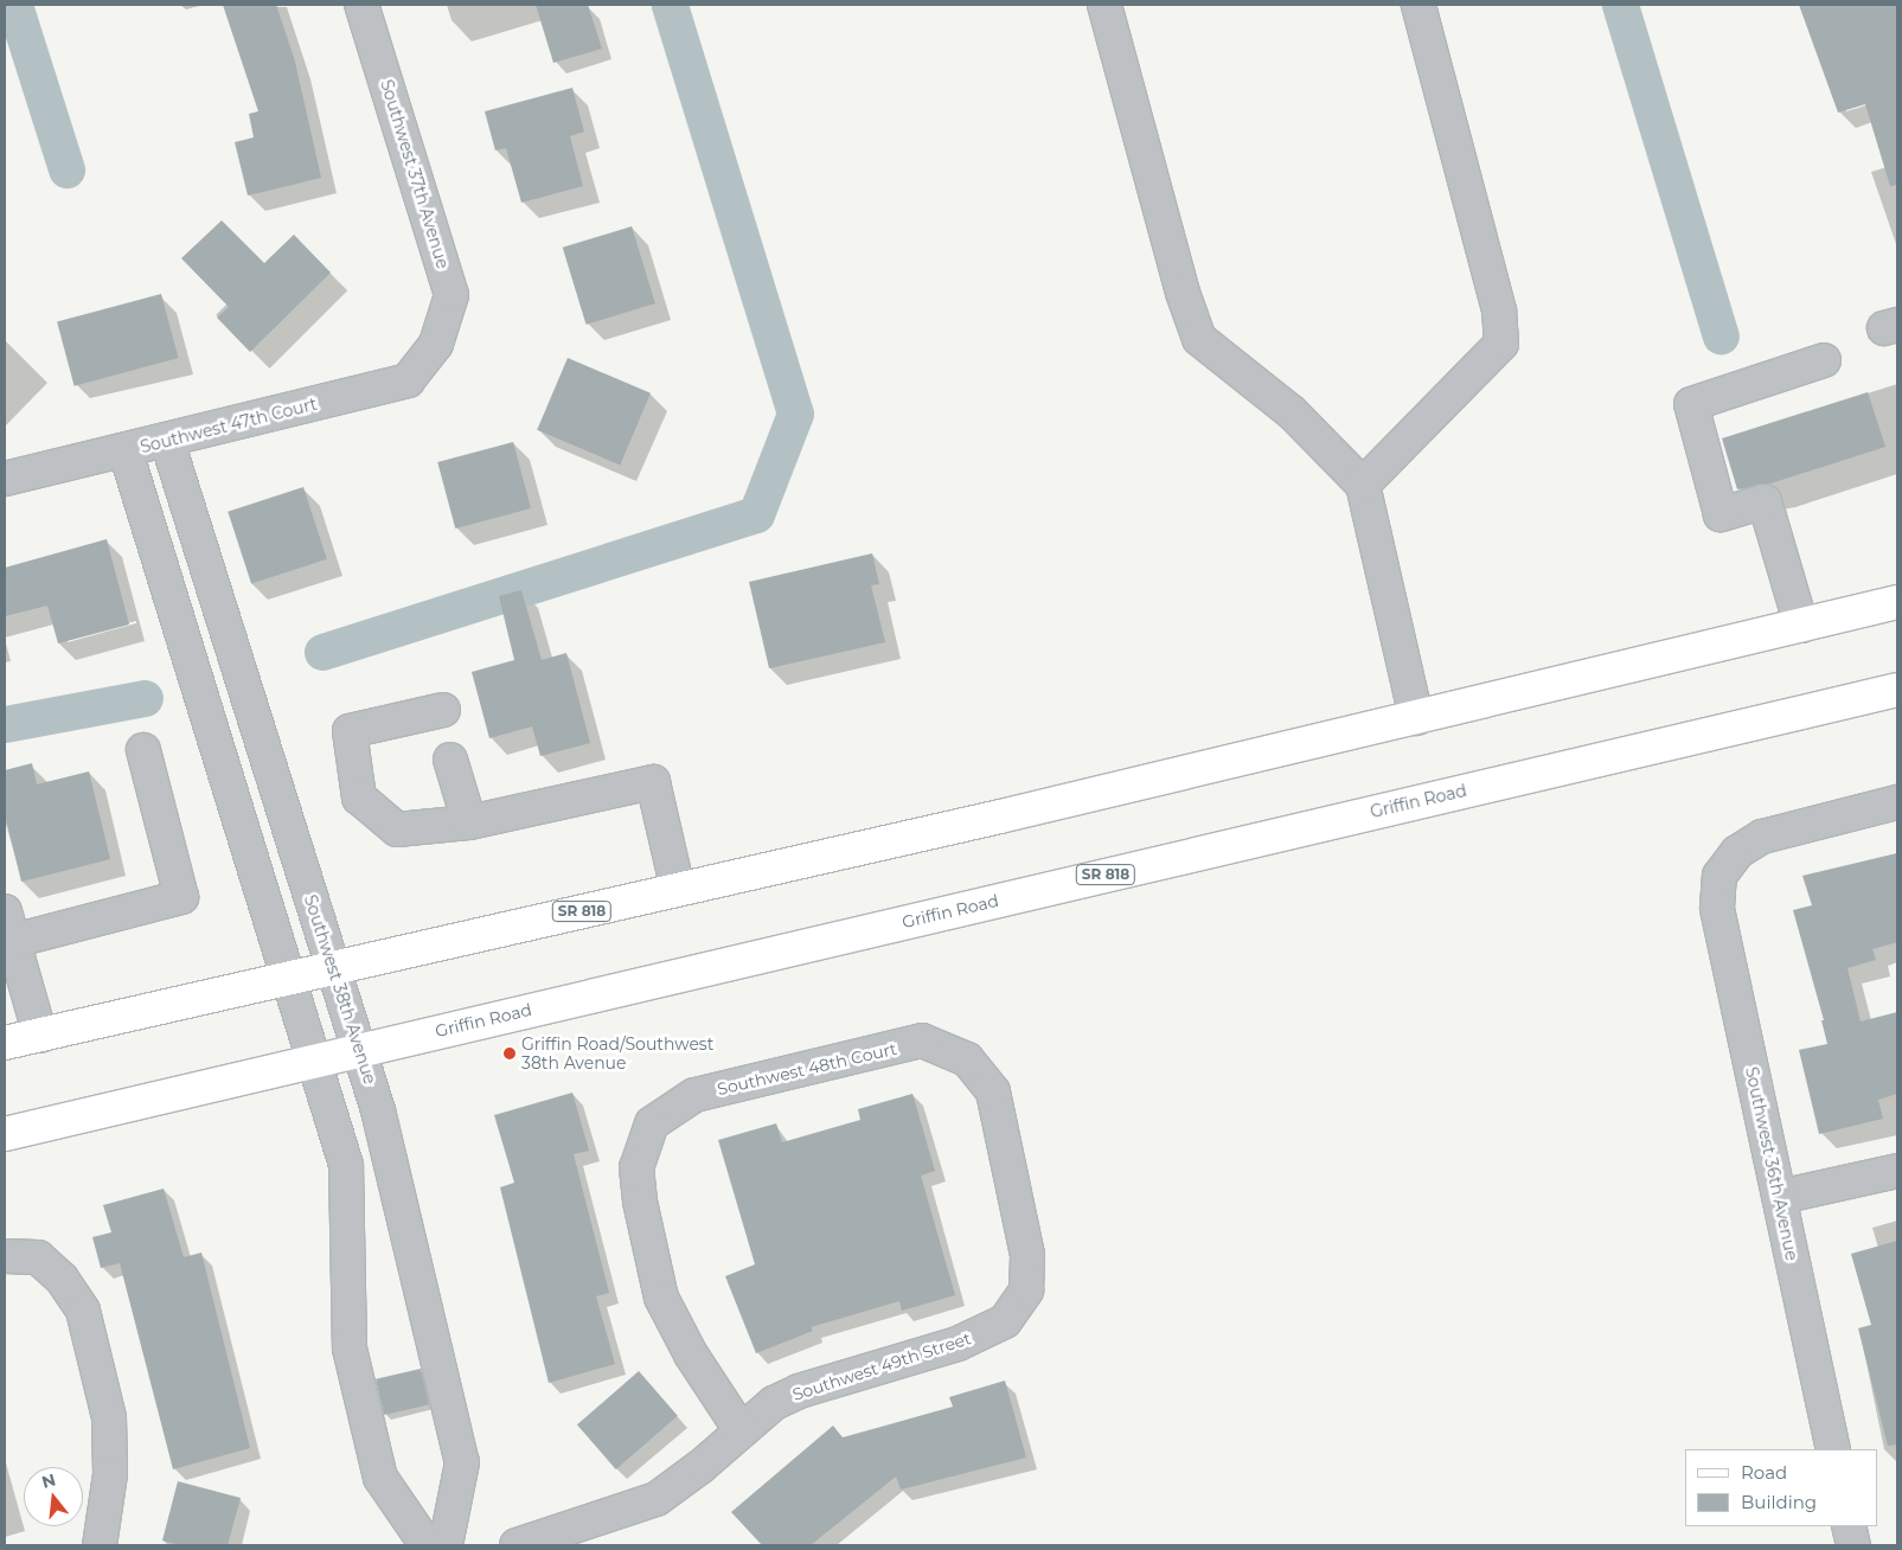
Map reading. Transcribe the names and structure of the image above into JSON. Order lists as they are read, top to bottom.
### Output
{
  "streets": {
    "main road": ["Griffin Road", "SR 818"],
    "street": [
      "Southwest 37th Avenue",
      "Southwest 47th Court",
      "Southwest 38th Avenue",
      "Southwest 48th Court",
      "Southwest 36th Avenue",
      "Southwest 49th Street"
    ]
  },
  "crossings": [
    ["Southwest 37th Avenue", "Southwest 47th Court"],
    ["Southwest 47th Court", "Southwest 38th Avenue"],
    ["Griffin Road", "Southwest 38th Avenue"],
    ["SR 818", "Southwest 38th Avenue"],
    ["Southwest 48th Court", "Southwest 49th Street"]
  ],
  "places": ["Griffin Road/Southwest 38th Avenue"],
  "legend": ["Road", "Building"],
  "north": "top"
}
